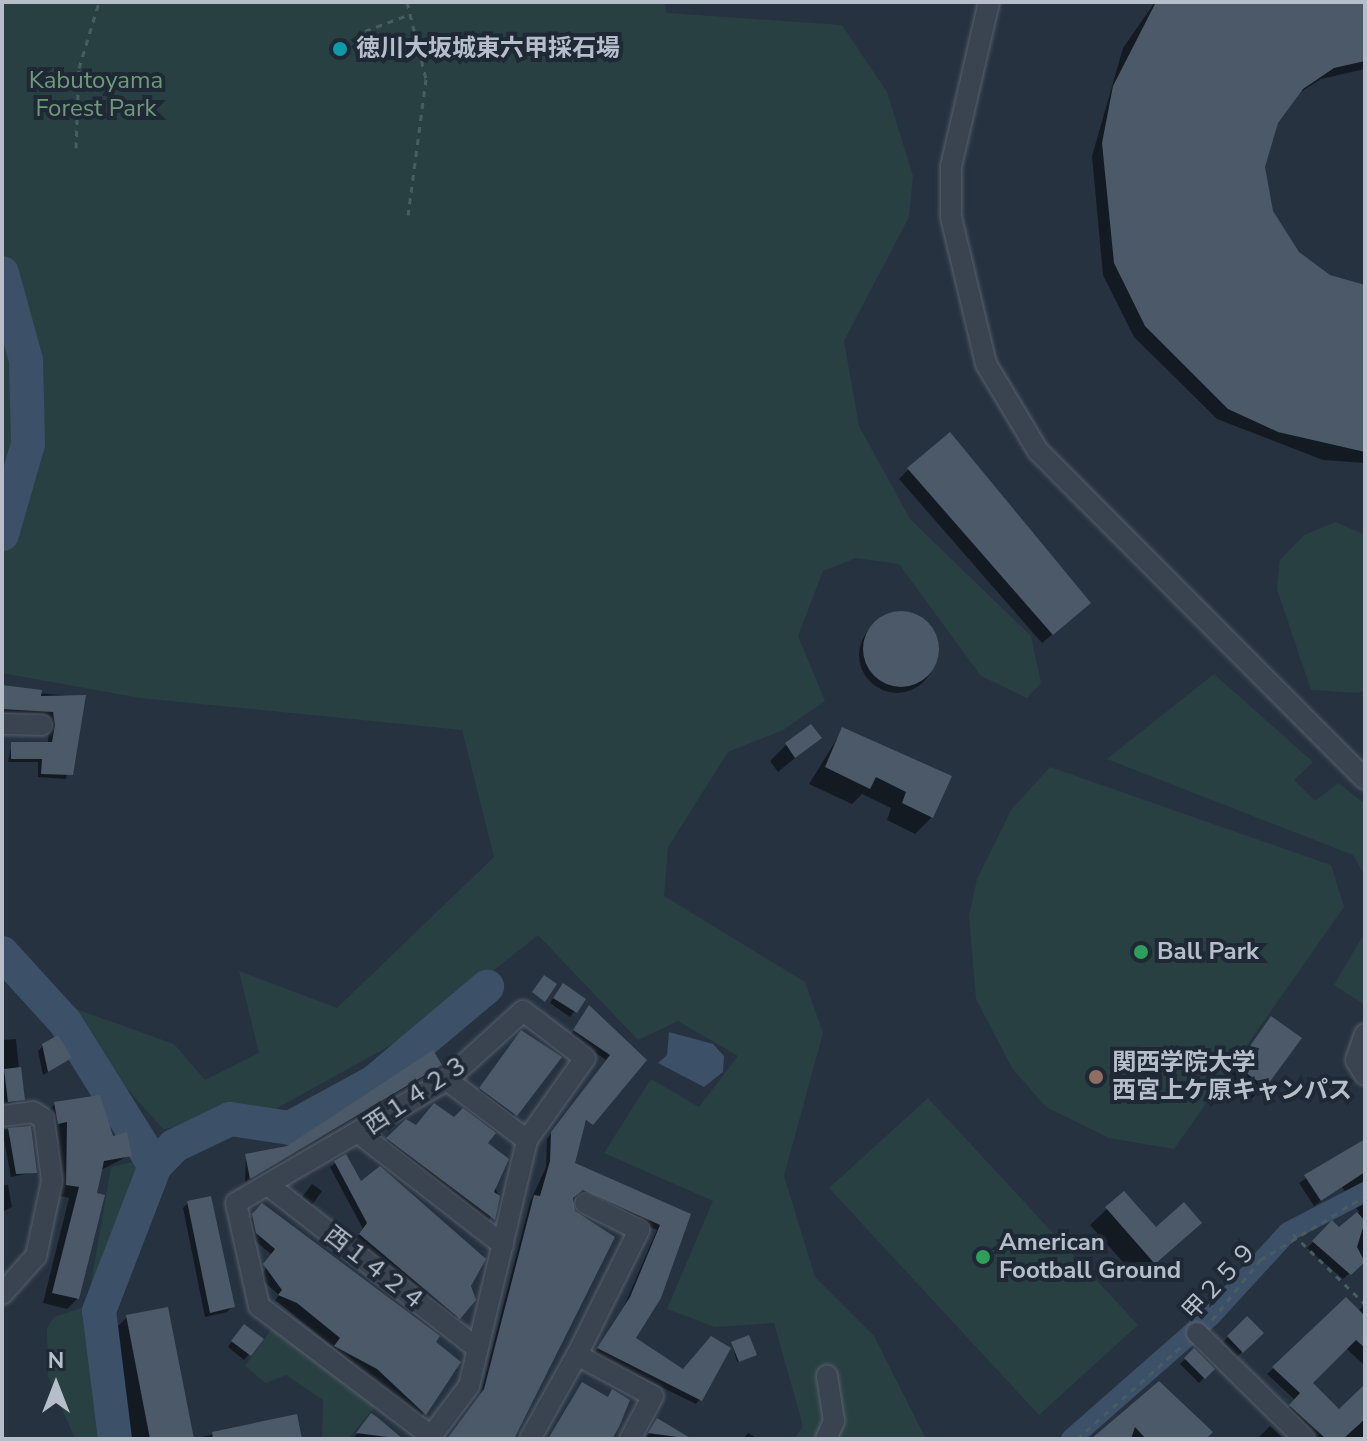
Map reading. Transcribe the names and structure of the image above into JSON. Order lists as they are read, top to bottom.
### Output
{
  "streets": {
    "street": ["西１４２３", "西１４２４"],
    "path": ["甲２５９"]
  },
  "crossings": [
    ["西１４２３", "西１４２４"]
  ],
  "parks": ["Kabutoyama Forest Park"],
  "places": [
    "徳川大坂城東六甲採石場",
    "Ball Park",
    "関西学院大学 西宮上ケ原キャンパス",
    "American Football Ground"
  ],
  "north": "top"
}
